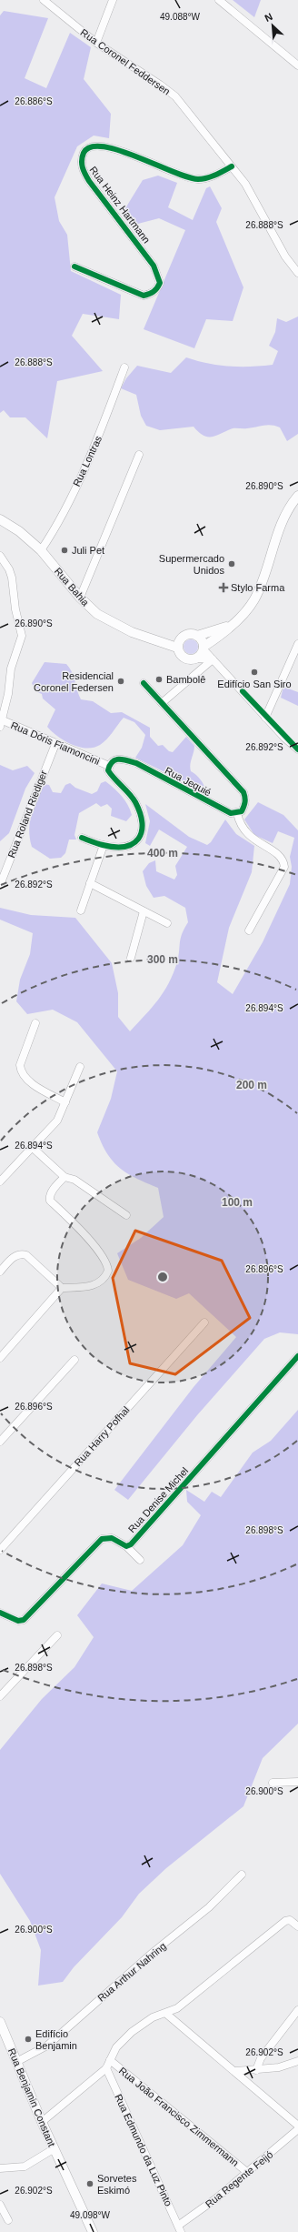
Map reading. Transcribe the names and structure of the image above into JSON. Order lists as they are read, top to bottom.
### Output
{
  "streets": {
    "main road": ["Rua Bahia", "Rua Benjamin Constant"],
    "street": [
      "Rua Coronel Feddersen",
      "Rua Heinz Hartmann",
      "Rua Lontras",
      "Rua Dóris Fiamoncini",
      "Rua Jequié",
      "Rua Roland Riediger",
      "Rua Harry Pofhal",
      "Rua Denise Michel",
      "Rua Arthur Nahring",
      "Rua João Francisco Zimmermann",
      "Rua Edmundo da Luz Pinto",
      "Rua Regente Feijó"
    ]
  },
  "crossings": [
    ["Rua Coronel Feddersen", "Rua Heinz Hartmann"],
    ["Rua Lontras", "Rua Bahia"],
    ["Rua Dóris Fiamoncini", "Rua Jequié"],
    ["Rua Dóris Fiamoncini", "Rua Roland Riediger"],
    ["Rua Arthur Nahring", "Rua Benjamin Constant"],
    ["Rua João Francisco Zimmermann", "Rua Regente Feijó"],
    ["Rua Edmundo da Luz Pinto", "Rua Regente Feijó"]
  ],
  "places": {
    "other": [
      "Juli Pet",
      "Supermercado Unidos",
      "Edifício San Siro",
      "Bambolê",
      "Residencial Coronel Federsen",
      "Edifício Benjamin",
      "Sorvetes Eskimó"
    ],
    "health": ["Stylo Farma"]
  },
  "north": "top left",
  "coordinates": [
    "49.088°W",
    "26.886°S",
    "26.888°S",
    "26.890°S",
    "26.892°S",
    "26.894°S",
    "26.896°S",
    "26.898°S",
    "26.900°S",
    "26.902°S",
    "49.098°W"
  ],
  "rings": [
    "400 m",
    "300 m",
    "200 m",
    "100 m"
  ]
}
